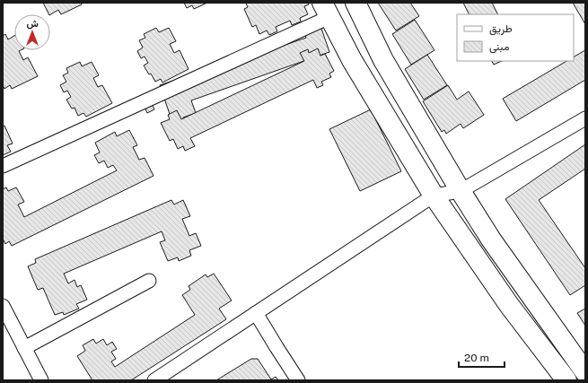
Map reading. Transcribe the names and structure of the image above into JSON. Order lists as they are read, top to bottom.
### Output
{
  "legend": ["طريق", "مبنى"],
  "scale_bar": "20 m",
  "north": "top"
}
